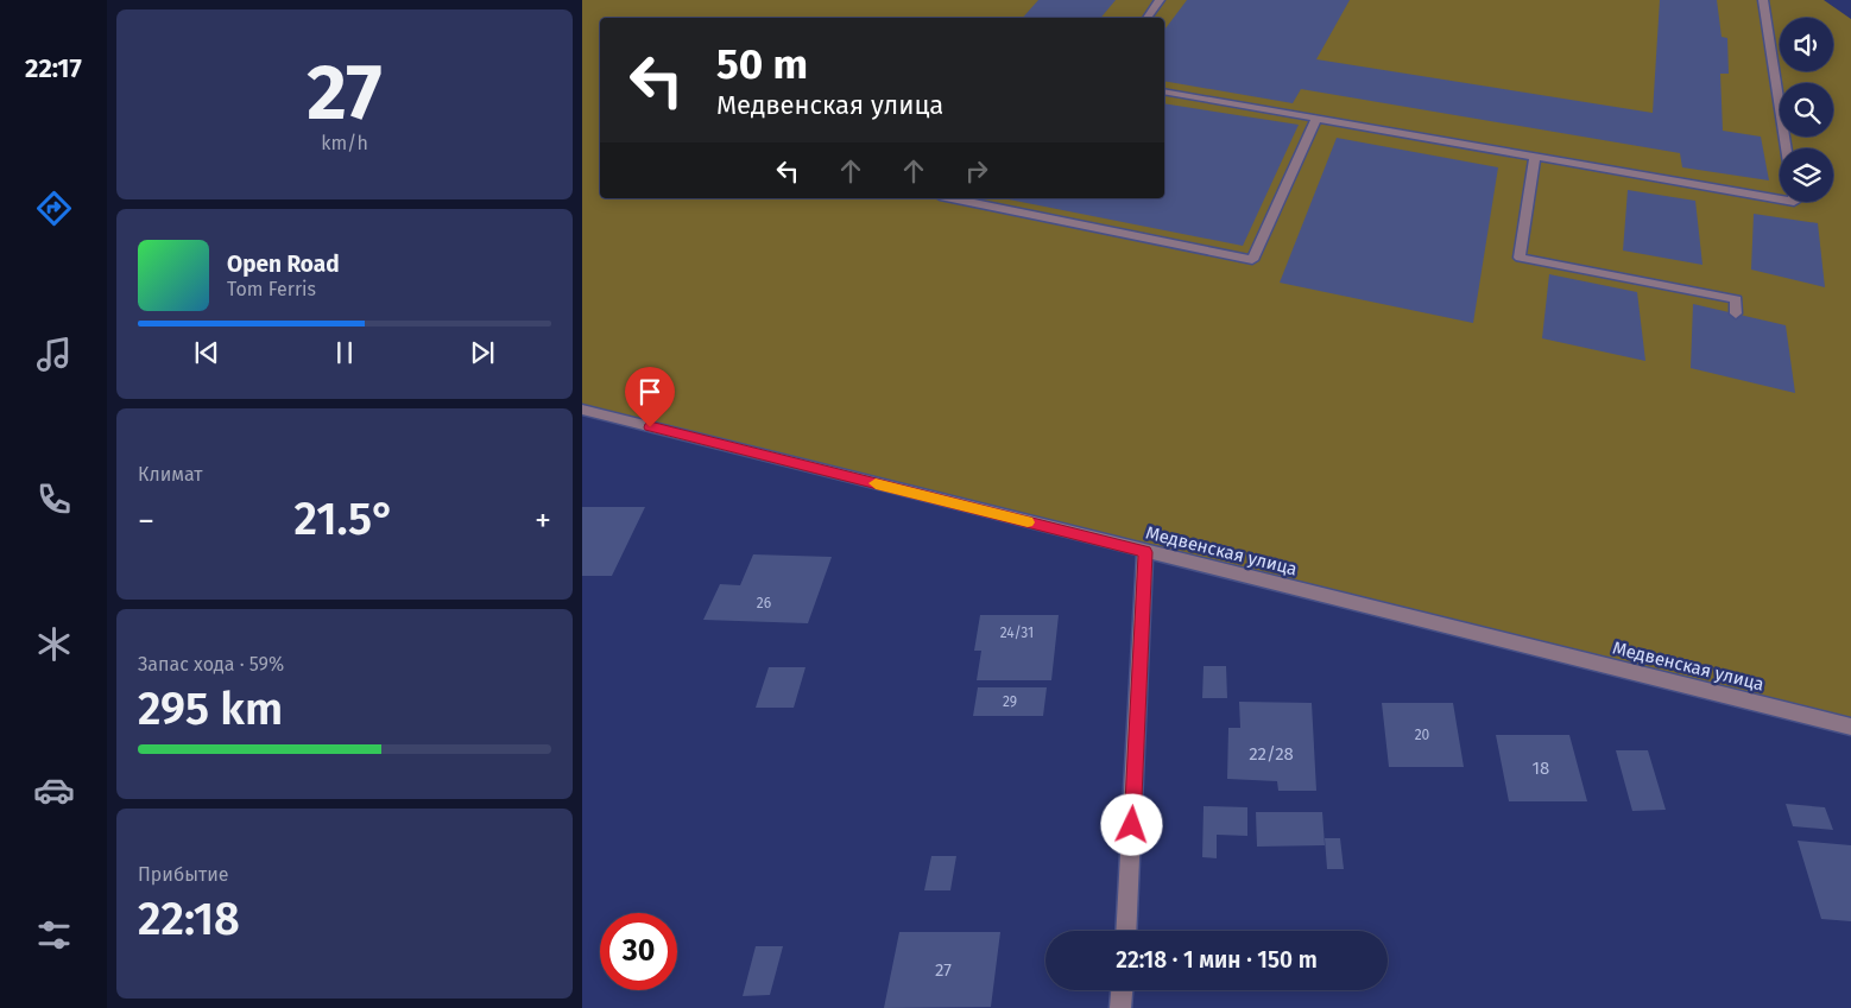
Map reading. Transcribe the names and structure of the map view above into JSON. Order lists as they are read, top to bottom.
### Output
{
  "streets": {
    "street": ["Медвенская улица"]
  },
  "house_numbers": [
    "26",
    "24/31",
    "29",
    "20",
    "22/28",
    "18",
    "27"
  ],
  "page": {
    "tabs": "22:17",
    "tile": [
      ["27", "km/h"],
      "Климат",
      ["Запас хода · 59%", "295 km"],
      ["Прибытие", "22:18"]
    ],
    "turn": ["50 m", "Медвенская улица"],
    "song": ["Open Road", "Tom Ferris"],
    "heat": ["−", "21.5°", "+"],
    "limit": "30",
    "trip": "22:18 · 1 мин · 150 m"
  }
}
